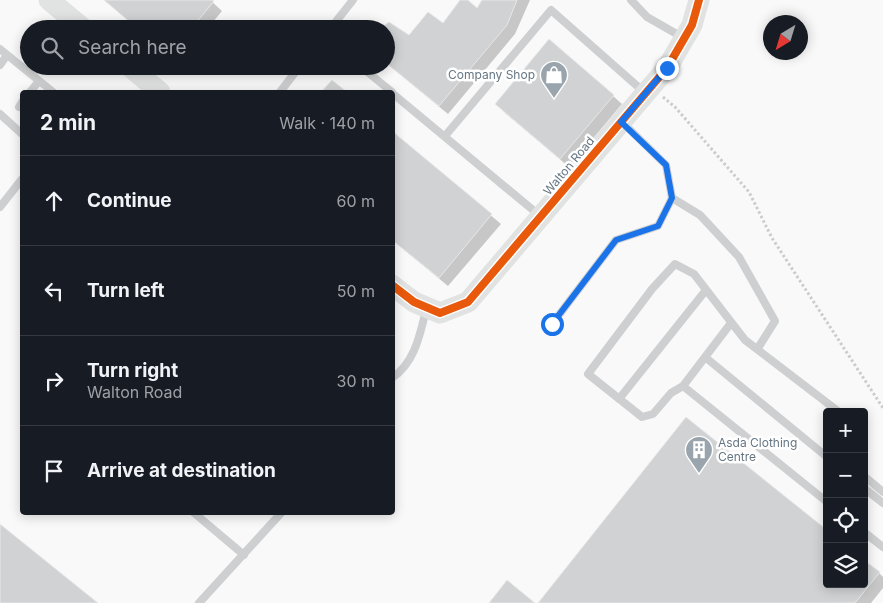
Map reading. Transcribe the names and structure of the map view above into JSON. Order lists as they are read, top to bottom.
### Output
{
  "streets": {
    "street": ["Walton Road"]
  },
  "places": {
    "shop": ["Company Shop"],
    "building": ["Asda Clothing Centre"]
  },
  "north": "bottom left",
  "page": {
    "search": "Search here",
    "heading": ["2 min", "Walk · 140 m"],
    "list": [
      ["Continue", "60 m"],
      ["Turn left", "50 m"],
      ["Turn right", "Walton Road", "30 m"],
      "Arrive at destination"
    ],
    "map_buttons": ["+", "−"]
  }
}
